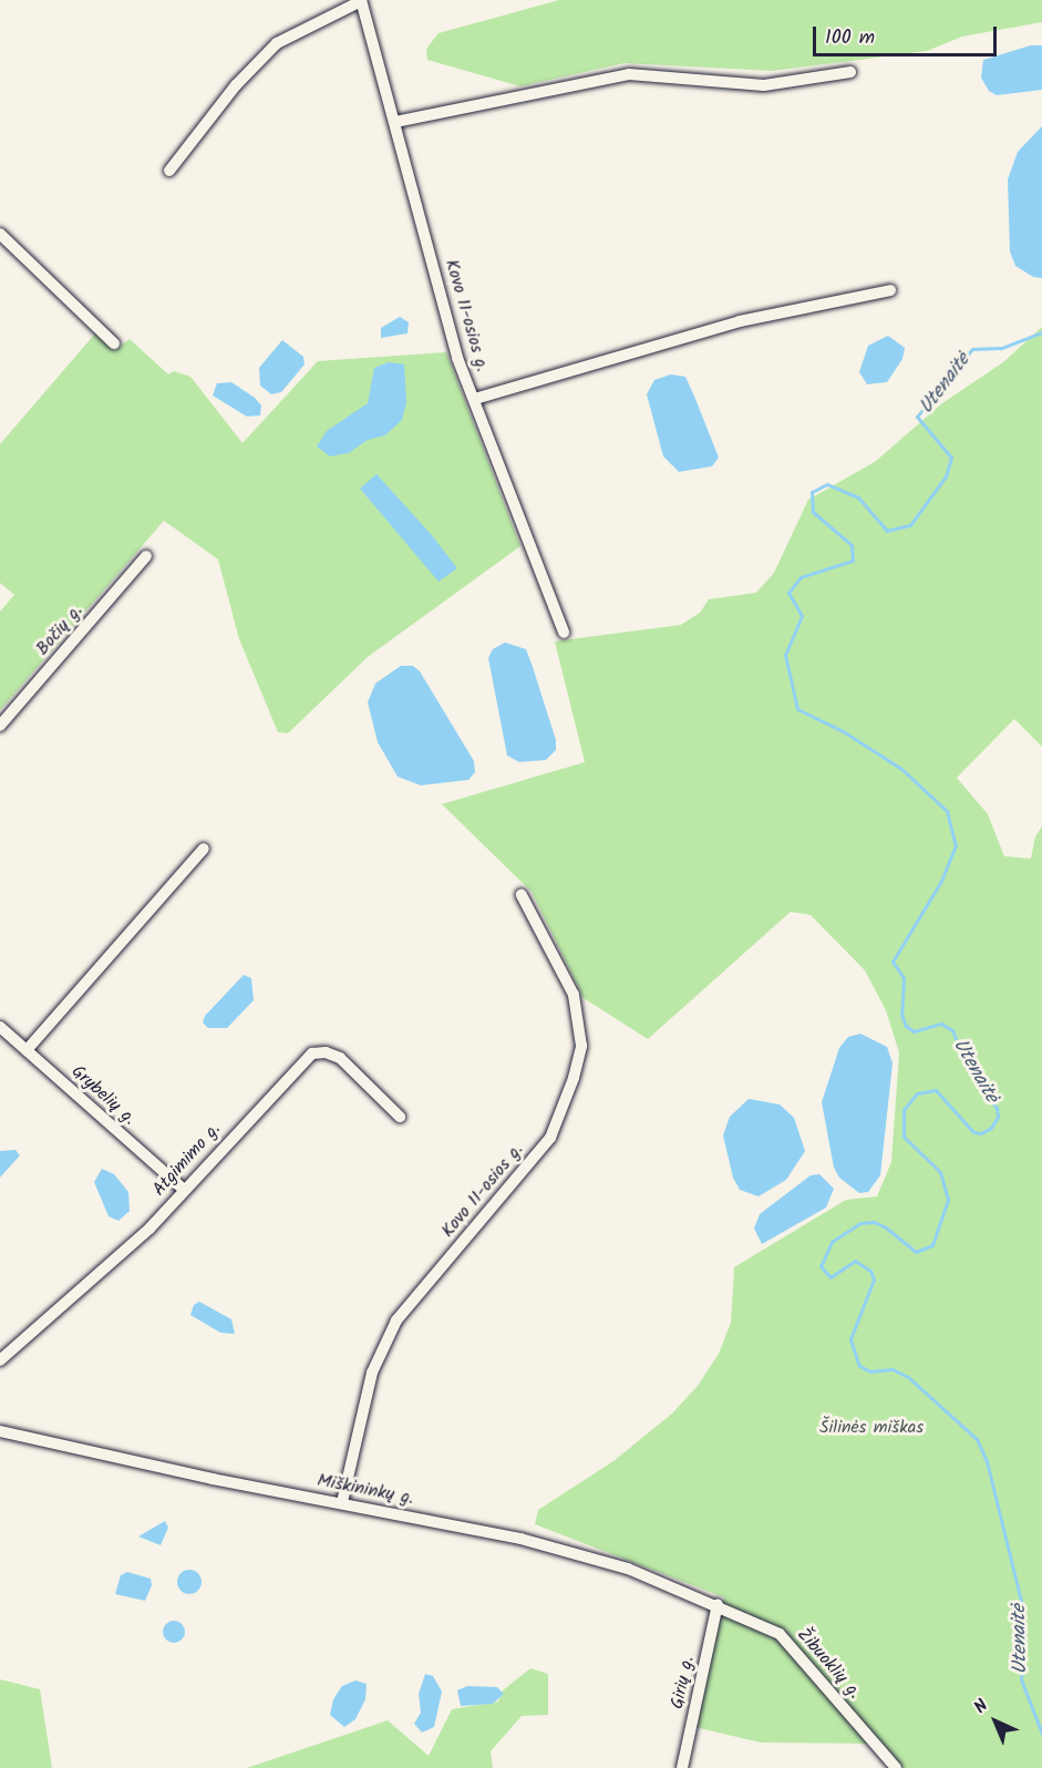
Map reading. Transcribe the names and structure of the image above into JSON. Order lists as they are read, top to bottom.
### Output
{
  "streets": {
    "street": [
      "Kovo 11-osios g.",
      "Bočių g.",
      "Grybelių g.",
      "Atgimimo g.",
      "Miškininkų g.",
      "Žibuoklių g.",
      "Girių g."
    ]
  },
  "crossings": [
    ["Kovo 11-osios g.", "Miškininkų g."],
    ["Grybelių g.", "Atgimimo g."],
    ["Miškininkų g.", "Žibuoklių g."],
    ["Miškininkų g.", "Girių g."],
    ["Žibuoklių g.", "Girių g."]
  ],
  "water": ["Utenaitė"],
  "parks": ["Šilinės miškas"],
  "scale_bar": "100 m",
  "north": "top left"
}
